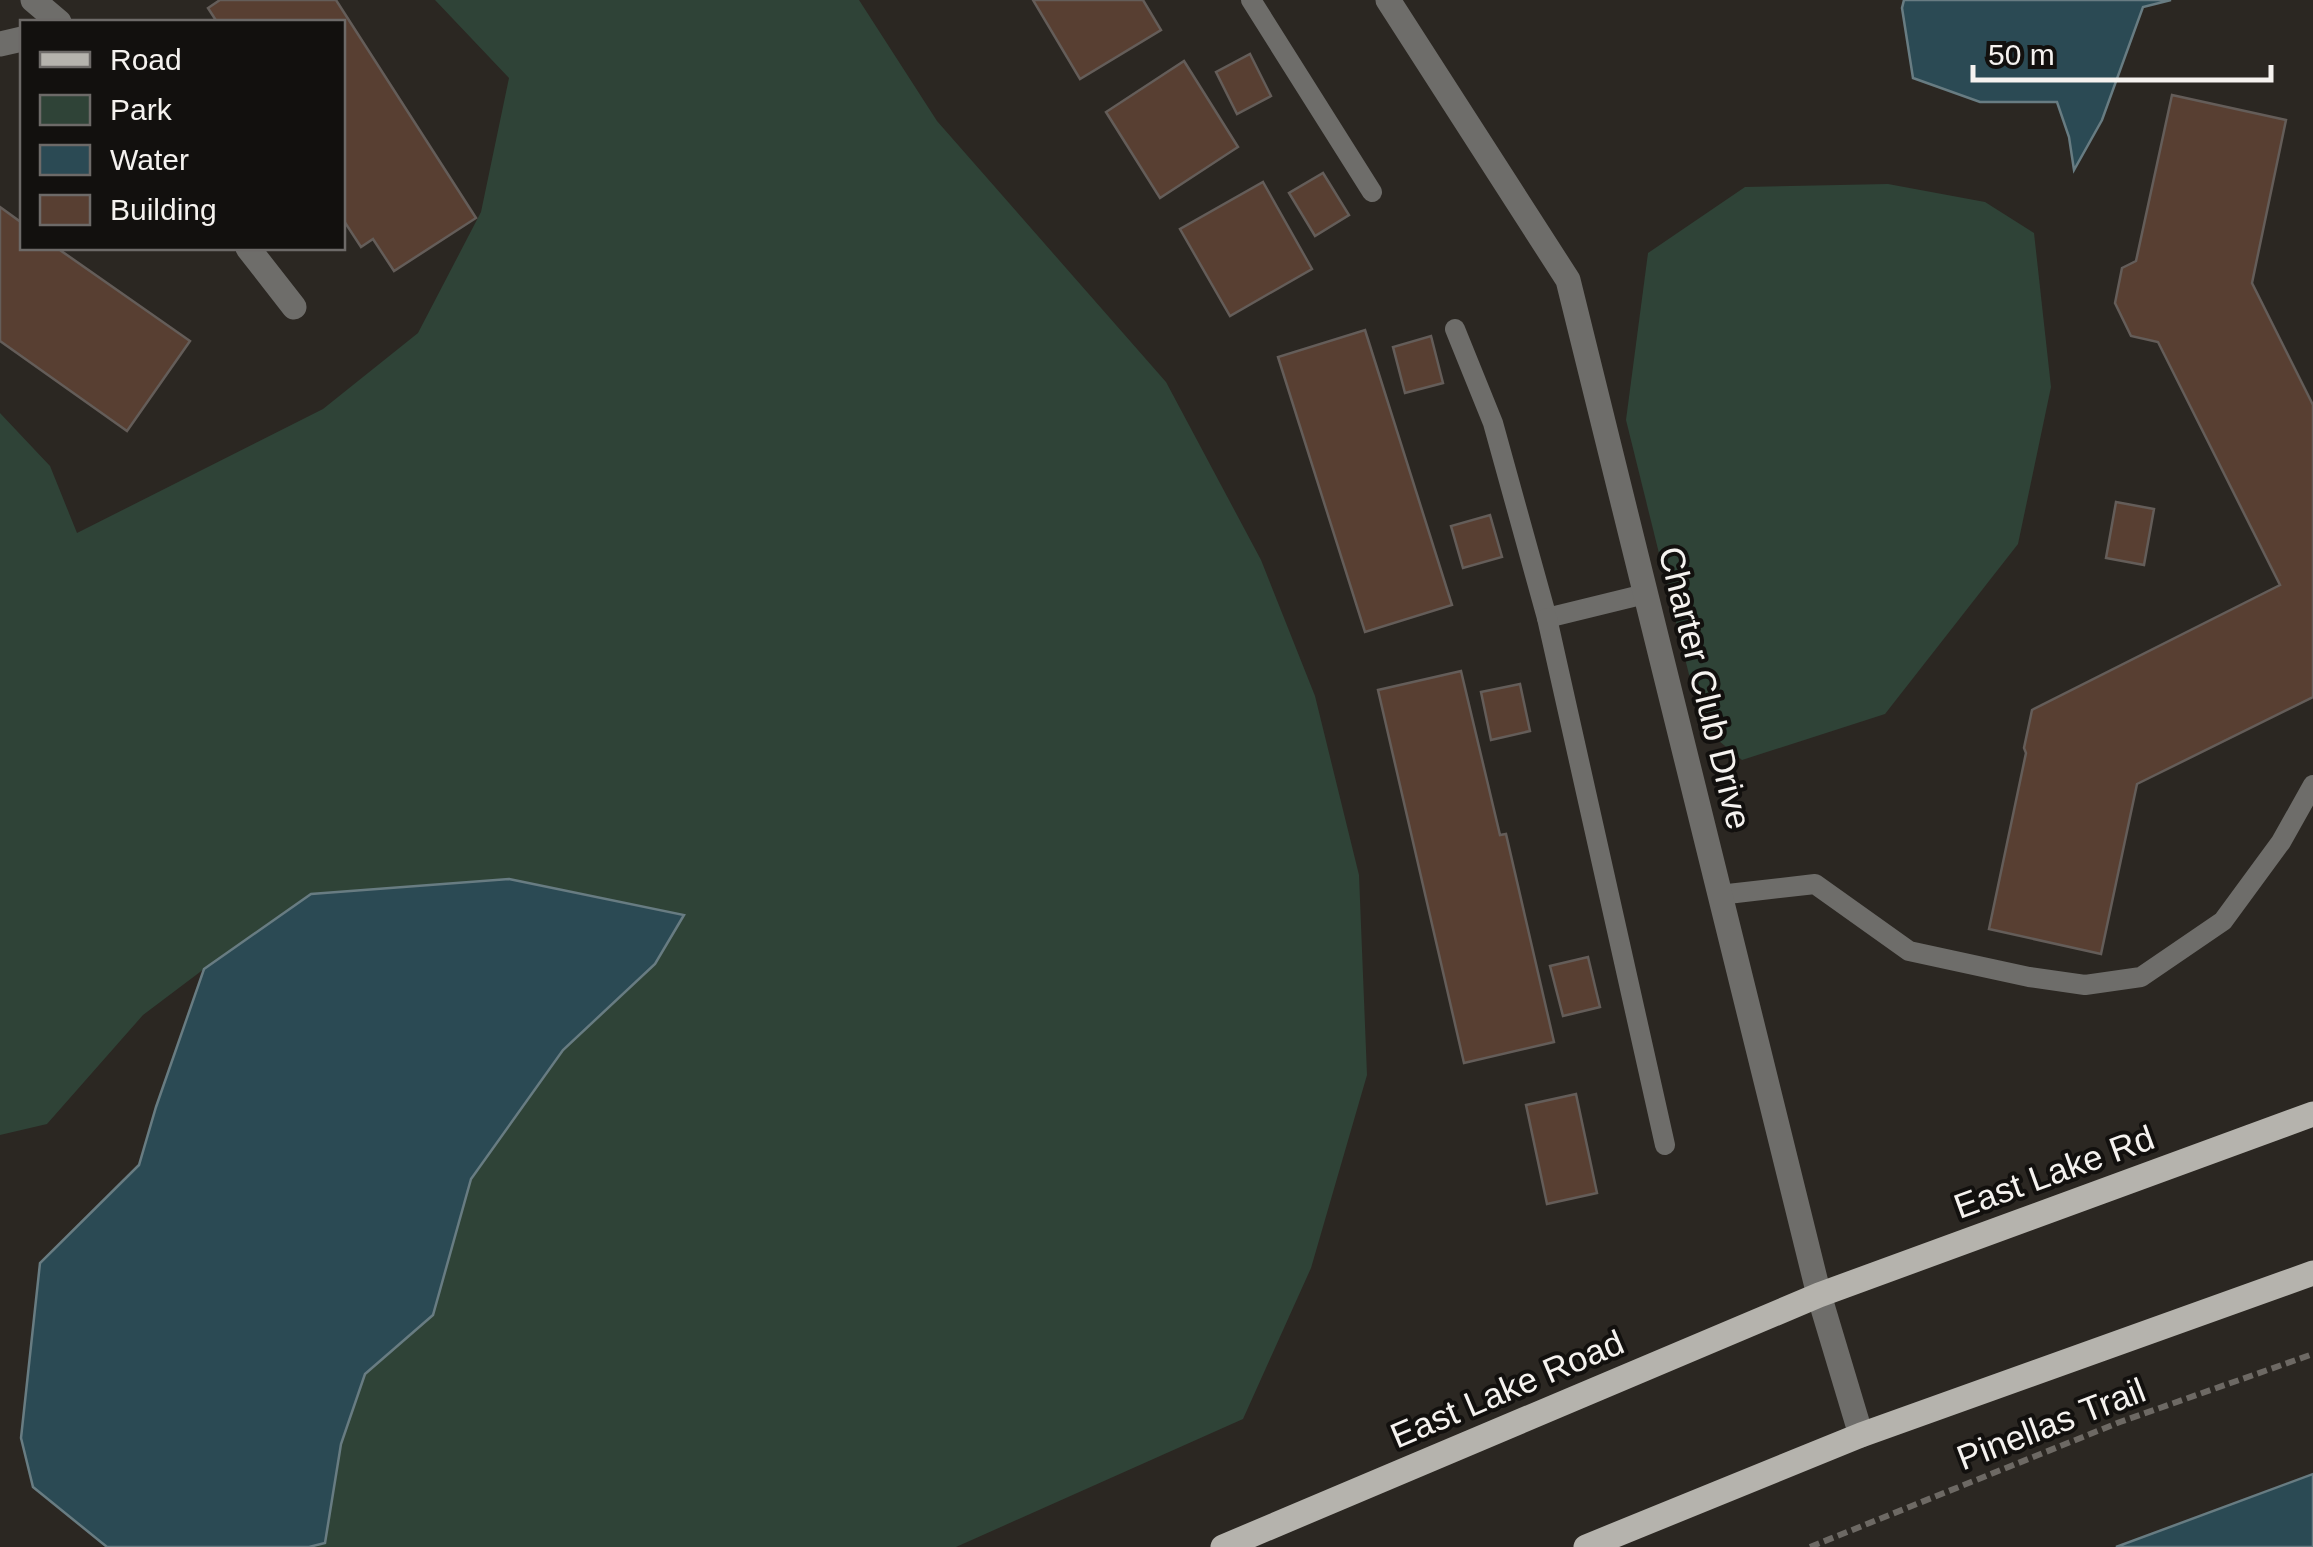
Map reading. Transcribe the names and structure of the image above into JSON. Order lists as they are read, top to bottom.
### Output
{
  "streets": {
    "main road": ["East Lake Rd", "East Lake Road"],
    "street": ["Charter Club Drive"],
    "path": ["Pinellas Trail"]
  },
  "crossings": [
    ["Charter Club Drive", "East Lake Rd"],
    ["Charter Club Drive", "East Lake Road"],
    ["East Lake Rd", "East Lake Road"]
  ],
  "legend": [
    "Road",
    "Park",
    "Water",
    "Building"
  ],
  "scale_bar": "50 m"
}
